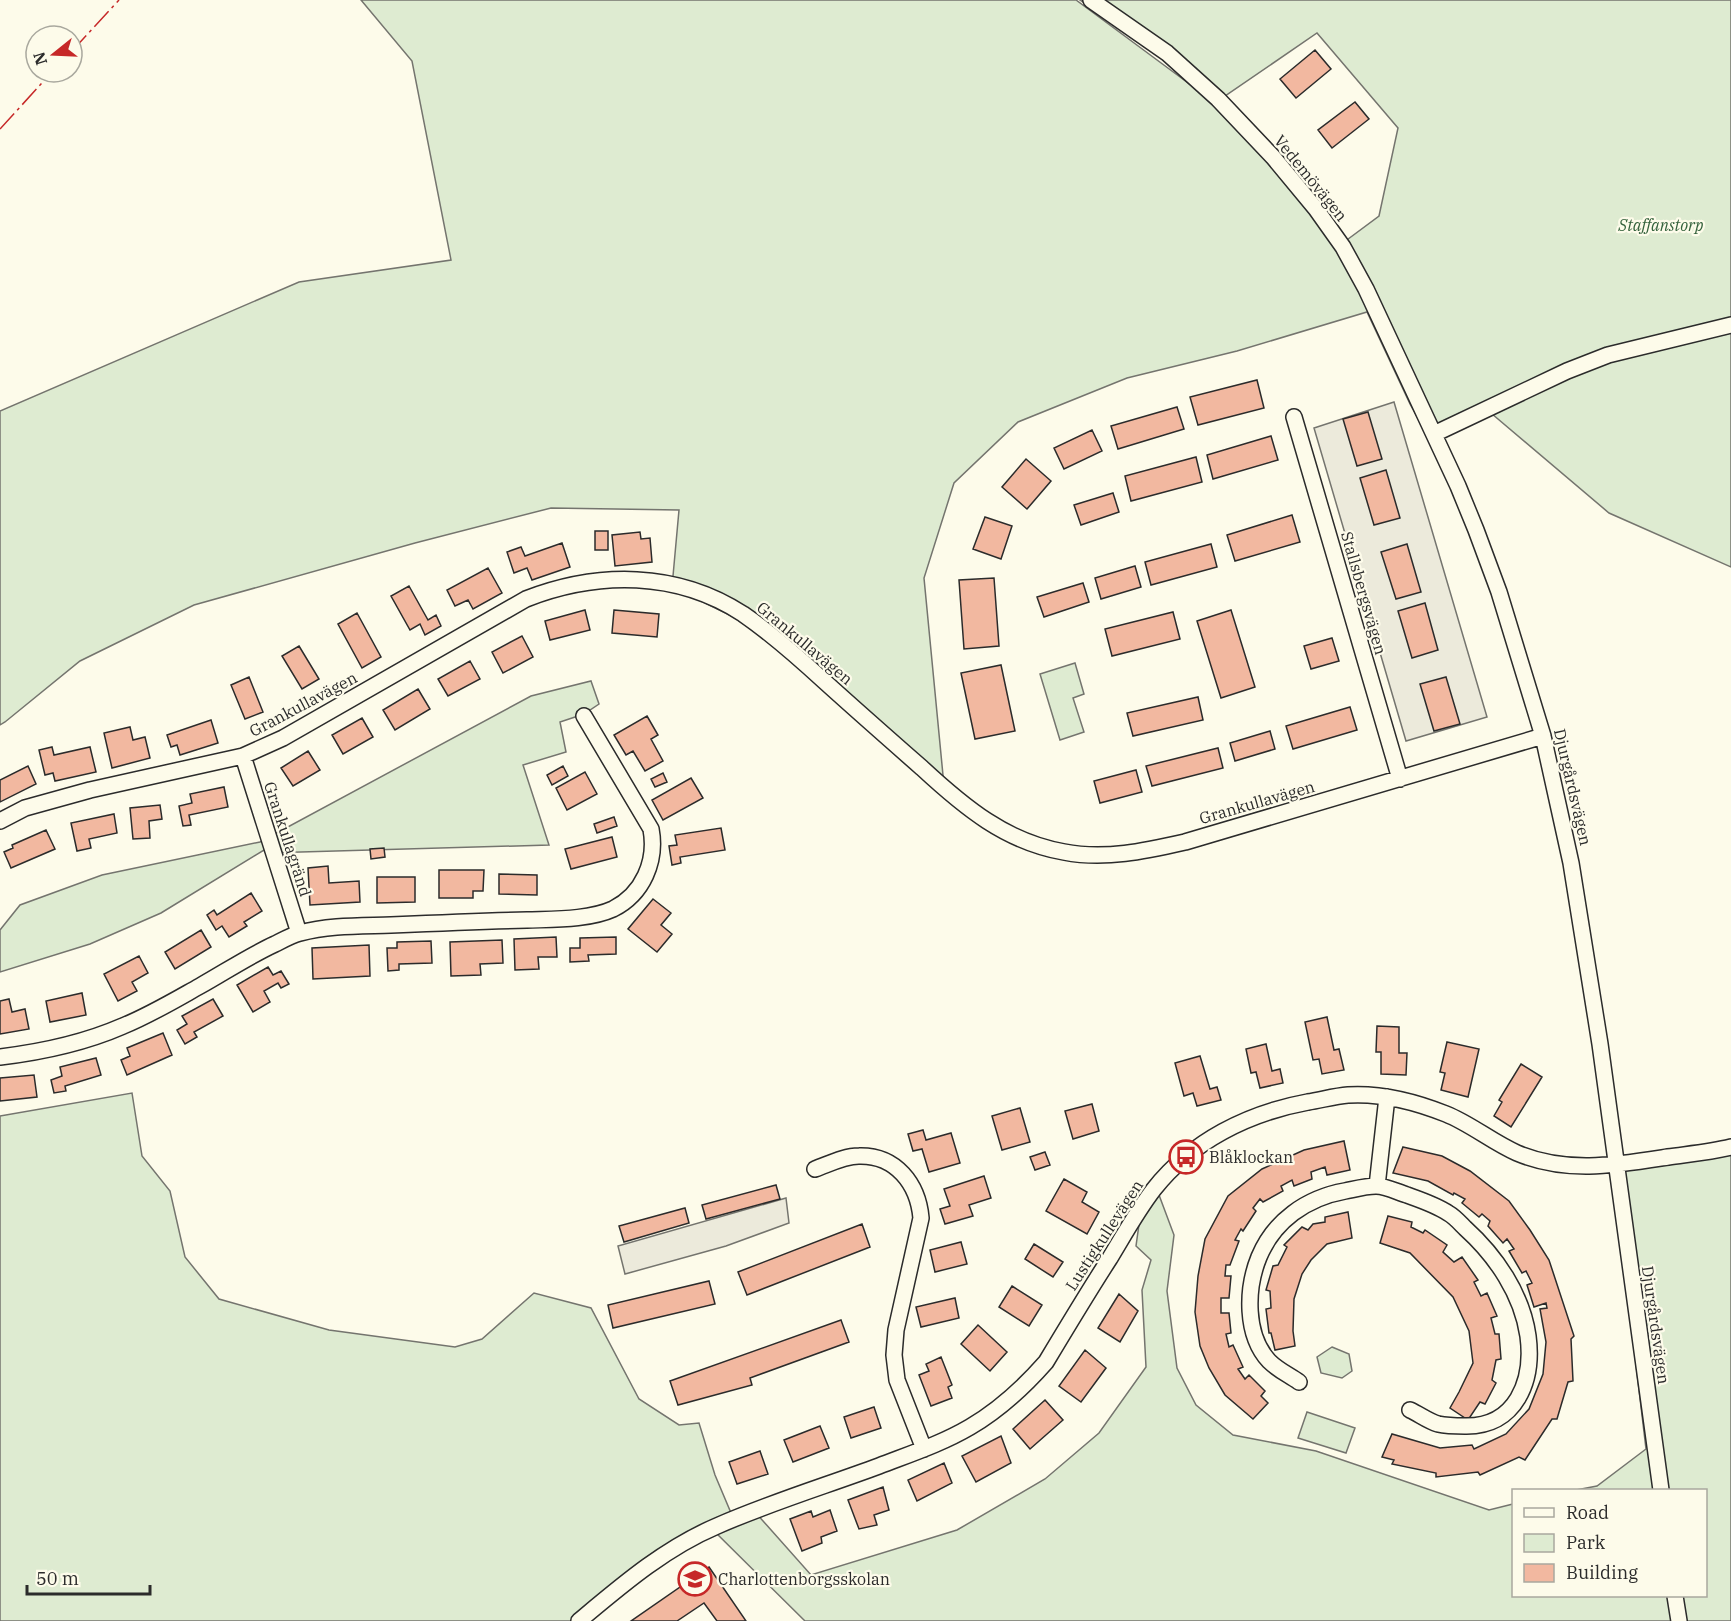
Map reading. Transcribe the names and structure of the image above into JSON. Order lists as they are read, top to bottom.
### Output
{
  "streets": {
    "street": [
      "Vedemövägen",
      "Stallsbergsvägen",
      "Grankullavägen",
      "Djurgårdsvägen",
      "Grankullagränd",
      "Lustigkullevägen"
    ]
  },
  "crossings": [
    ["Vedemövägen", "Djurgårdsvägen"],
    ["Stallsbergsvägen", "Grankullavägen"],
    ["Grankullavägen", "Djurgårdsvägen"],
    ["Grankullavägen", "Grankullagränd"],
    ["Djurgårdsvägen", "Lustigkullevägen"]
  ],
  "parks": ["Staffanstorp"],
  "places": {
    "bus stop": ["Blåklockan"],
    "school or university": ["Charlottenborgsskolan"]
  },
  "legend": ["Road", "Park", "Building"],
  "scale_bar": "50 m",
  "north": "left"
}
